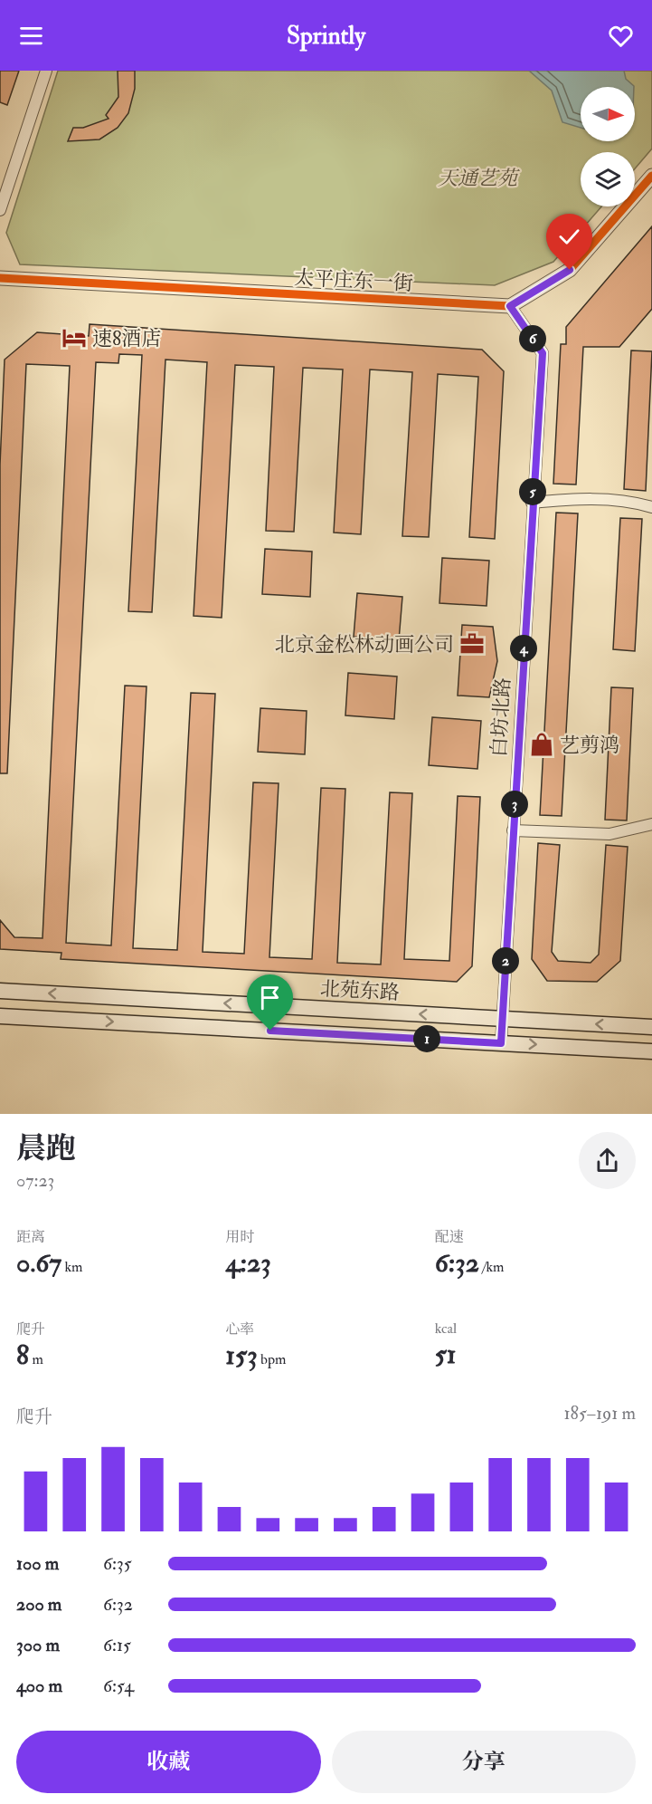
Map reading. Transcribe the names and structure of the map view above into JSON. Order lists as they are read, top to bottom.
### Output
{
  "streets": {
    "main road": ["北苑东路"],
    "street": ["太平庄东一街", "白坊北路"]
  },
  "crossings": [
    ["太平庄东一街", "白坊北路"],
    ["白坊北路", "北苑东路"]
  ],
  "parks": ["天通艺苑"],
  "places": {
    "hotel": ["速8酒店"],
    "office": ["北京金松林动画公司"],
    "shop": ["艺剪鸿"]
  },
  "north": "right",
  "page": {
    "header": "Sprintly",
    "pins": [
      "6",
      "5",
      "4",
      "3",
      "2",
      "1"
    ],
    "heading": ["晨跑", "07:23"],
    "stats": [
      ["距离", "0.67 km"],
      ["用时", "4:23"],
      ["配速", "6:32 /km"],
      ["爬升", "8 m"],
      ["心率", "153 bpm"],
      ["kcal", "51"]
    ],
    "chart": ["爬升", "185–191 m"],
    "list": [
      {
        "name": "100 m",
        "note": "6:35"
      },
      {
        "name": "200 m",
        "note": "6:32"
      },
      {
        "name": "300 m",
        "note": "6:15"
      },
      {
        "name": "400 m",
        "note": "6:54"
      }
    ],
    "buttons": ["收藏", "分享"]
  }
}
